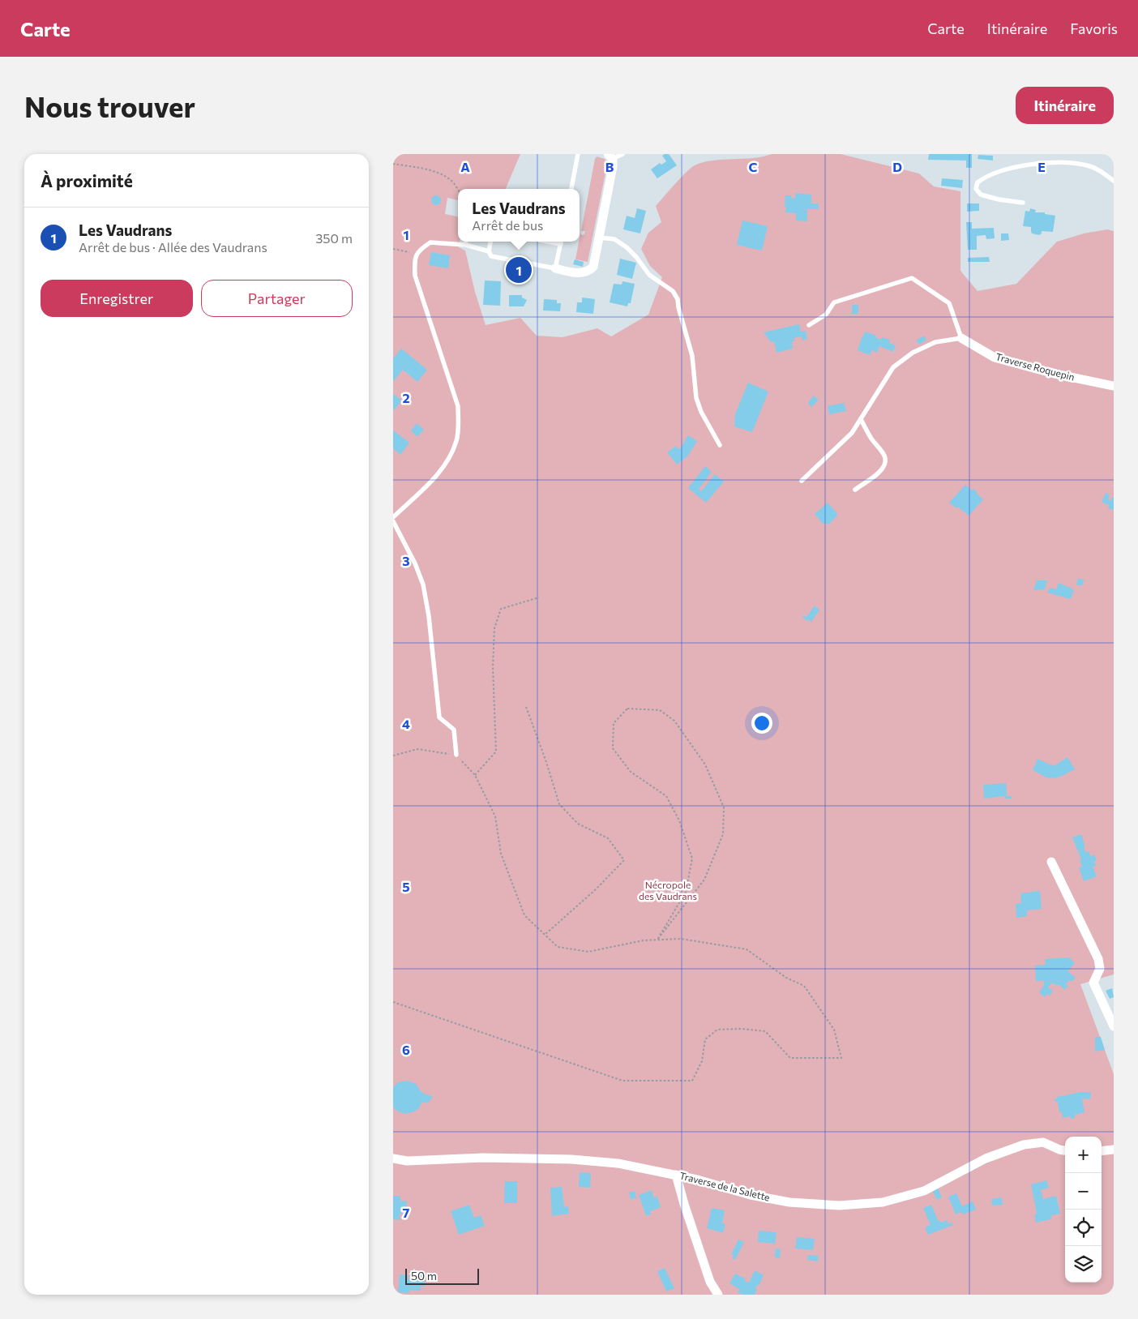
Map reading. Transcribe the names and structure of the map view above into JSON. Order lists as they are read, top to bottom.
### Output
{
  "streets": {
    "street": ["Traverse Roquepin", "Traverse de la Salette"]
  },
  "parks": ["Nécropole des Vaudrans"],
  "scale_bar": "50 m",
  "page": {
    "header": "Carte",
    "nav": ["Carte", "Itinéraire", "Favoris"],
    "buttons": [
      "Itinéraire",
      ["Enregistrer", "Partager"]
    ],
    "title": "Nous trouver",
    "heading": "À proximité",
    "popup": ["Les Vaudrans", "Arrêt de bus"],
    "list": [
      {
        "mark": "1",
        "name": "Les Vaudrans",
        "note": "Arrêt de bus · Allée des Vaudrans",
        "value": "350 m"
      }
    ],
    "pins": "1",
    "map_buttons": ["+", "−"],
    "scale": "50 m"
  },
  "grid": {
    "columns": [
      "A",
      "B",
      "C",
      "D",
      "E"
    ],
    "rows": [
      "1",
      "2",
      "3",
      "4",
      "5",
      "6",
      "7"
    ]
  }
}
